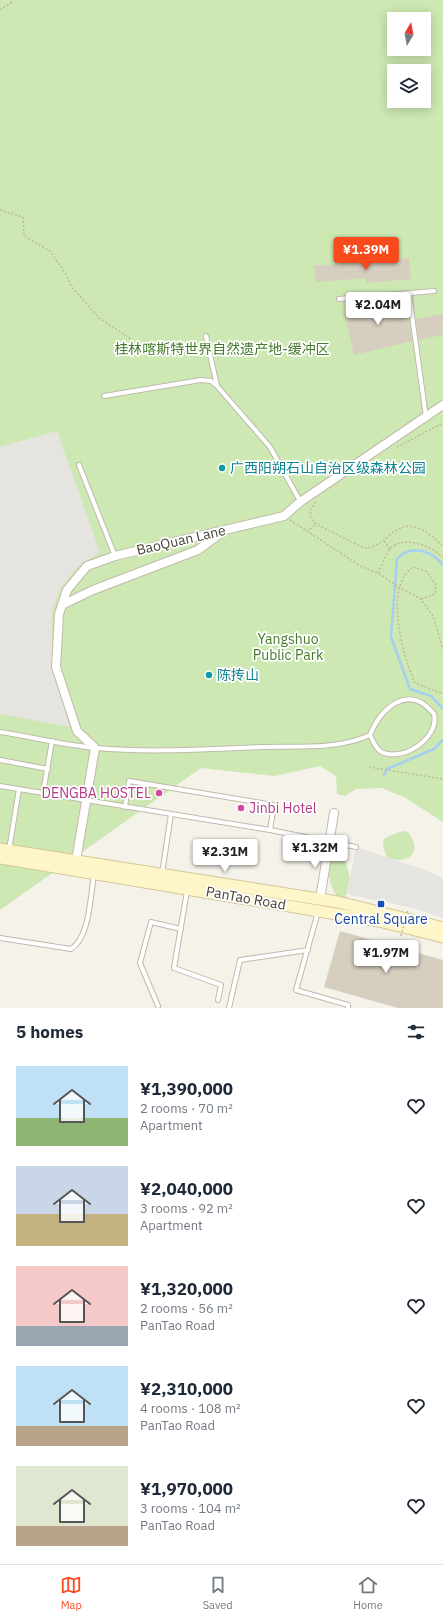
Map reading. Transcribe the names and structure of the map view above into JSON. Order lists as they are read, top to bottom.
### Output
{
  "streets": {
    "main road": ["PanTao Road"],
    "street": ["BaoQuan Lane"]
  },
  "parks": ["桂林喀斯特世界自然遗产地-缓冲区", "Yangshuo Public Park"],
  "places": {
    "other": [
      "广西阳朔石山自治区级森林公园",
      "陈抟山",
      "DENGBA HOSTEL",
      "Jinbi Hotel"
    ],
    "transit": ["Central Square"]
  },
  "north": "top",
  "page": {
    "price": [
      "¥1.39M",
      "¥2.04M",
      "¥1.32M",
      "¥2.31M",
      "¥1.97M"
    ],
    "heading": "5 homes",
    "list": [
      {
        "name": "¥1,390,000",
        "note": "2 rooms · 70 m² · Apartment"
      },
      {
        "name": "¥2,040,000",
        "note": "3 rooms · 92 m² · Apartment"
      },
      {
        "name": "¥1,320,000",
        "note": "2 rooms · 56 m² · PanTao Road"
      },
      {
        "name": "¥2,310,000",
        "note": "4 rooms · 108 m² · PanTao Road"
      },
      {
        "name": "¥1,970,000",
        "note": "3 rooms · 104 m² · PanTao Road"
      }
    ],
    "tabs": ["Map", "Saved", "Home"]
  }
}
